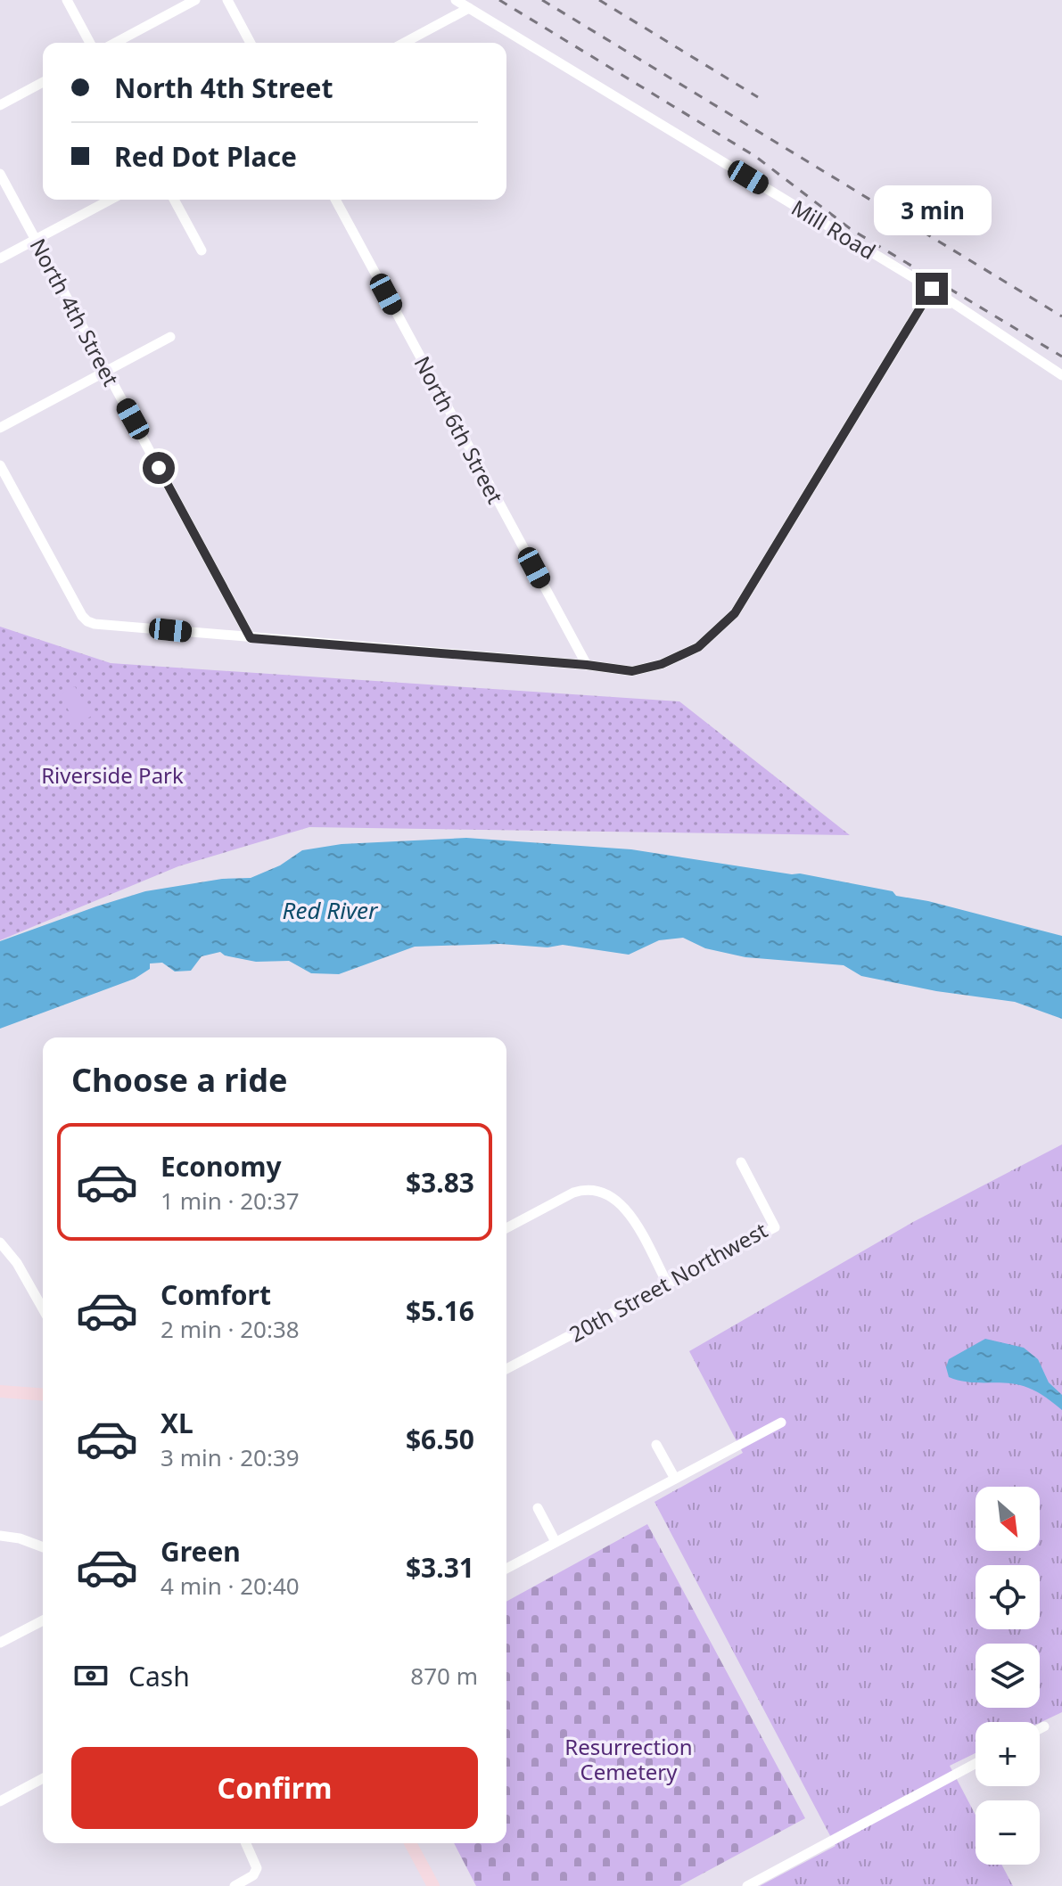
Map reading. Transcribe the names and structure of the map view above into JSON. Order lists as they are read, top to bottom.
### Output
{
  "streets": {
    "street": [
      "Mill Road",
      "North 4th Street",
      "North 6th Street",
      "20th Street Northwest"
    ]
  },
  "water": ["Red River"],
  "parks": ["Riverside Park", "Resurrection Cemetery"],
  "north": "bottom right",
  "page": {
    "banner": ["North 4th Street", "Red Dot Place"],
    "bubble": "3 min",
    "heading": "Choose a ride",
    "list": [
      {
        "name": "Economy",
        "note": "1 min · 20:37",
        "value": "$3.83"
      },
      {
        "name": "Comfort",
        "note": "2 min · 20:38",
        "value": "$5.16"
      },
      {
        "name": "XL",
        "note": "3 min · 20:39",
        "value": "$6.50"
      },
      {
        "name": "Green",
        "note": "4 min · 20:40",
        "value": "$3.31"
      }
    ],
    "map_buttons": ["+", "−"],
    "pay": ["Cash", "870 m"],
    "buttons": "Confirm"
  }
}
